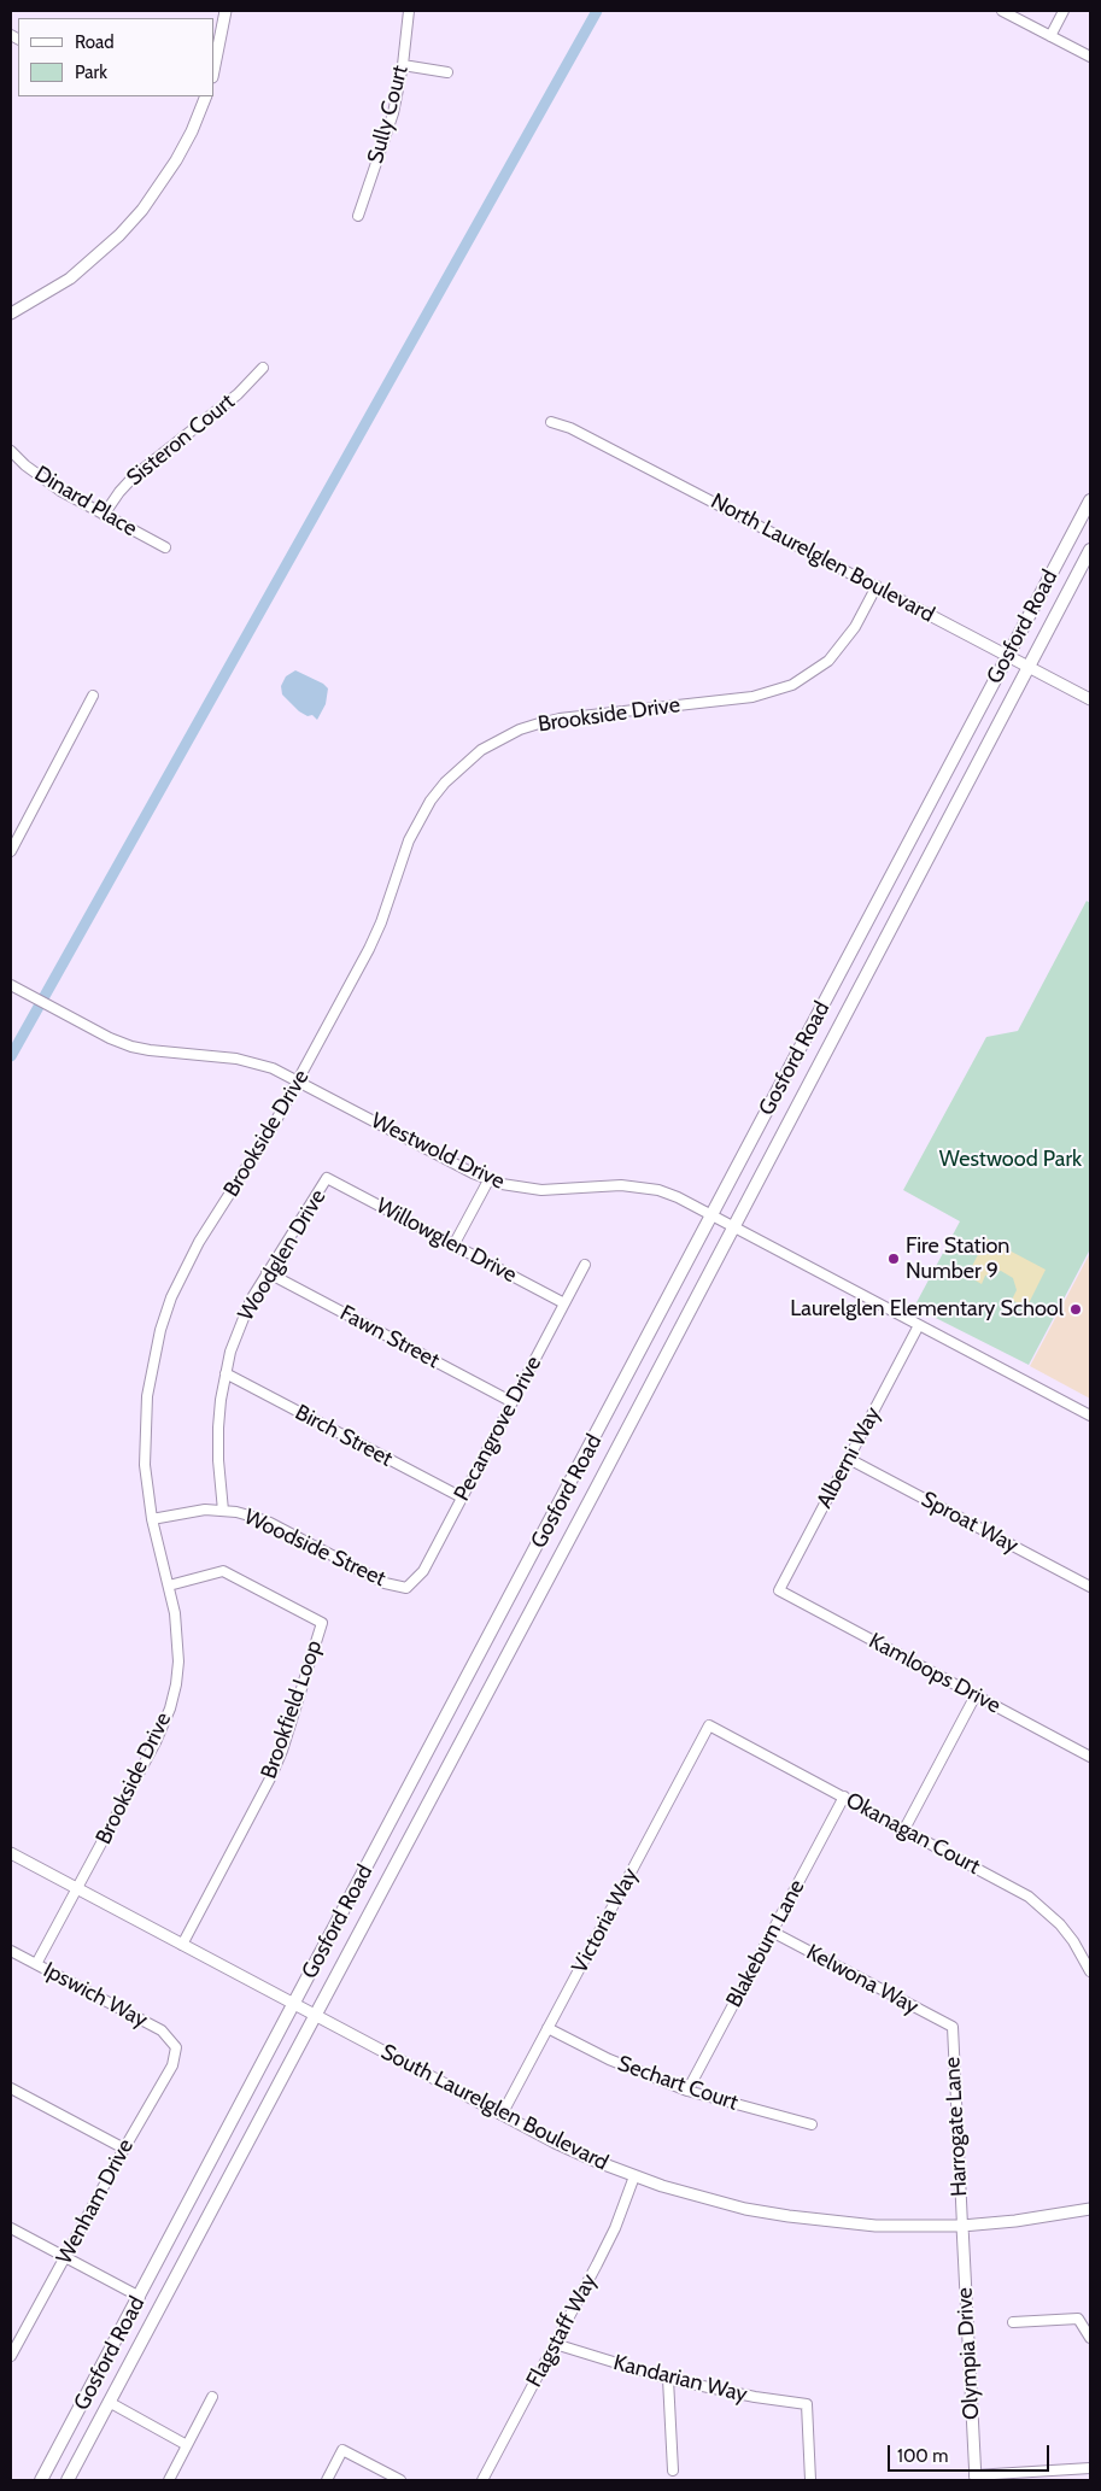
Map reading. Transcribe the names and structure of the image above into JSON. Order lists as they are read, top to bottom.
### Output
{
  "streets": {
    "main road": ["Gosford Road"],
    "street": [
      "Sully Court",
      "Sisteron Court",
      "Dinard Place",
      "North Laurelglen Boulevard",
      "Brookside Drive",
      "Westwold Drive",
      "Willowglen Drive",
      "Woodglen Drive",
      "Fawn Street",
      "Pecangrove Drive",
      "Birch Street",
      "Alberni Way",
      "Sproat Way",
      "Woodside Street",
      "Kamloops Drive",
      "Brookfield Loop",
      "Okanagan Court",
      "Victoria Way",
      "Blakeburn Lane",
      "Kelwona Way",
      "Ipswich Way",
      "Sechart Court",
      "South Laurelglen Boulevard",
      "Harrogate Lane",
      "Wenham Drive",
      "Flagstaff Way",
      "Olympia Drive",
      "Kandarian Way"
    ]
  },
  "crossings": [
    ["Sisteron Court", "Dinard Place"],
    ["North Laurelglen Boulevard", "Gosford Road"],
    ["North Laurelglen Boulevard", "Brookside Drive"],
    ["Gosford Road", "Westwold Drive"],
    ["Gosford Road", "South Laurelglen Boulevard"],
    ["Brookside Drive", "Westwold Drive"],
    ["Brookside Drive", "Woodside Street"],
    ["Brookside Drive", "Brookfield Loop"],
    ["Brookside Drive", "Ipswich Way"],
    ["Brookside Drive", "South Laurelglen Boulevard"],
    ["Westwold Drive", "Alberni Way"],
    ["Willowglen Drive", "Woodglen Drive"],
    ["Willowglen Drive", "Pecangrove Drive"],
    ["Woodglen Drive", "Fawn Street"],
    ["Woodglen Drive", "Birch Street"],
    ["Woodglen Drive", "Woodside Street"],
    ["Fawn Street", "Pecangrove Drive"],
    ["Pecangrove Drive", "Birch Street"],
    ["Pecangrove Drive", "Woodside Street"],
    ["Alberni Way", "Sproat Way"],
    ["Alberni Way", "Kamloops Drive"],
    ["Brookfield Loop", "South Laurelglen Boulevard"],
    ["Okanagan Court", "Victoria Way"],
    ["Okanagan Court", "Blakeburn Lane"],
    ["Victoria Way", "Sechart Court"],
    ["Victoria Way", "South Laurelglen Boulevard"],
    ["Blakeburn Lane", "Kelwona Way"],
    ["Blakeburn Lane", "Sechart Court"],
    ["Kelwona Way", "Harrogate Lane"],
    ["Ipswich Way", "Wenham Drive"],
    ["South Laurelglen Boulevard", "Harrogate Lane"],
    ["South Laurelglen Boulevard", "Flagstaff Way"],
    ["South Laurelglen Boulevard", "Olympia Drive"],
    ["Harrogate Lane", "Olympia Drive"],
    ["Flagstaff Way", "Kandarian Way"]
  ],
  "parks": ["Westwood Park"],
  "places": ["Fire Station Number 9", "Laurelglen Elementary School"],
  "legend": ["Road", "Park"],
  "scale_bar": "100 m"
}
